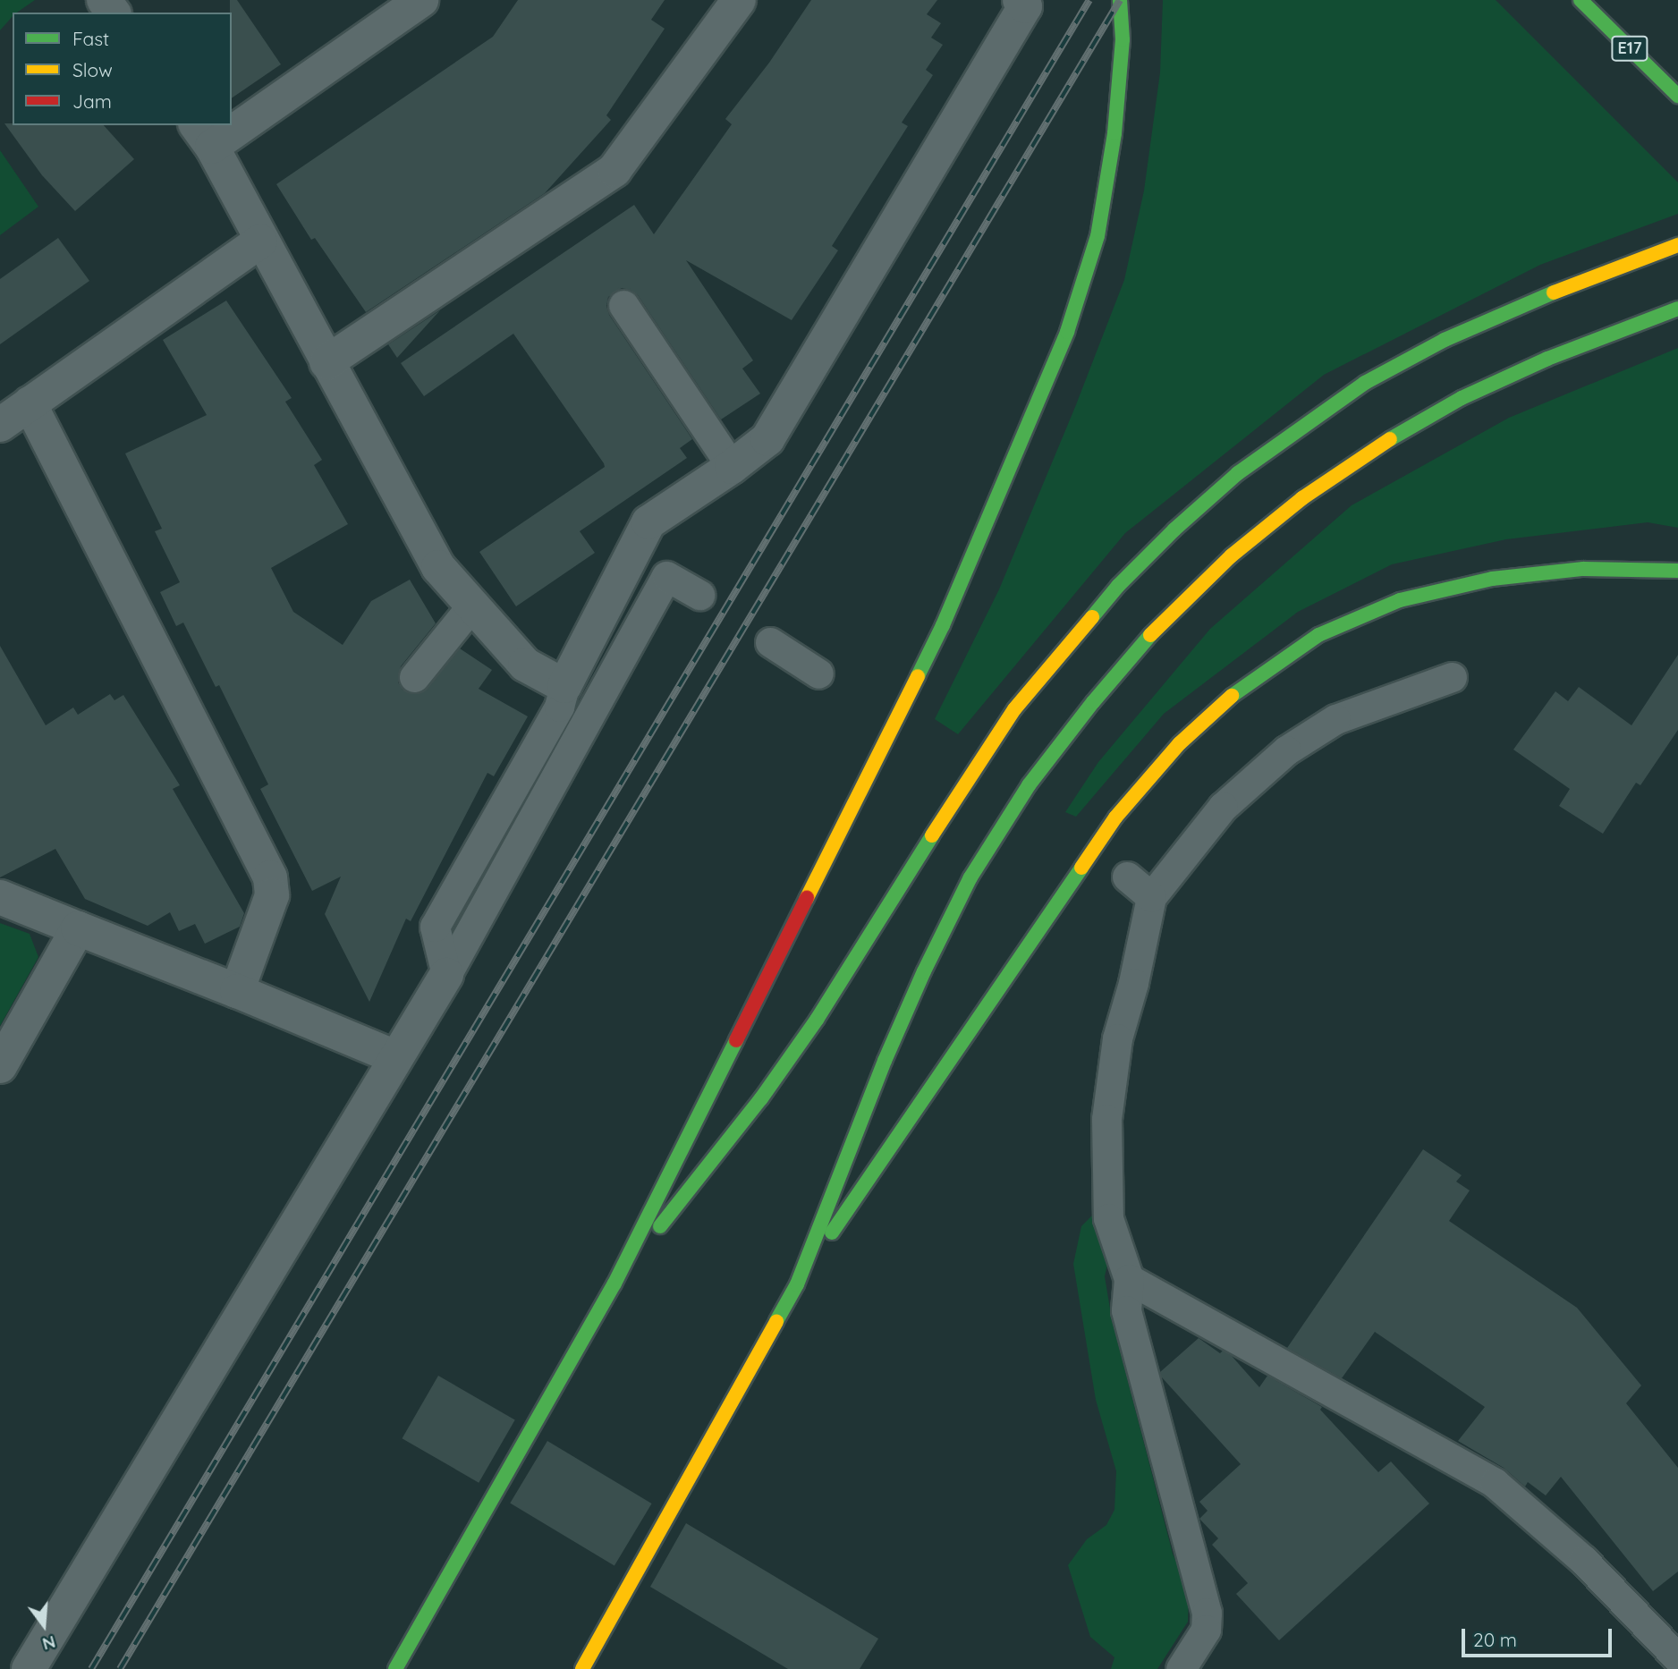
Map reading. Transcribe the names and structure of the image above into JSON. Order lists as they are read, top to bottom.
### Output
{
  "streets": {
    "highway": ["E17"]
  },
  "legend": ["Fast", "Slow", "Jam"],
  "scale_bar": "20 m",
  "north": "bottom"
}
